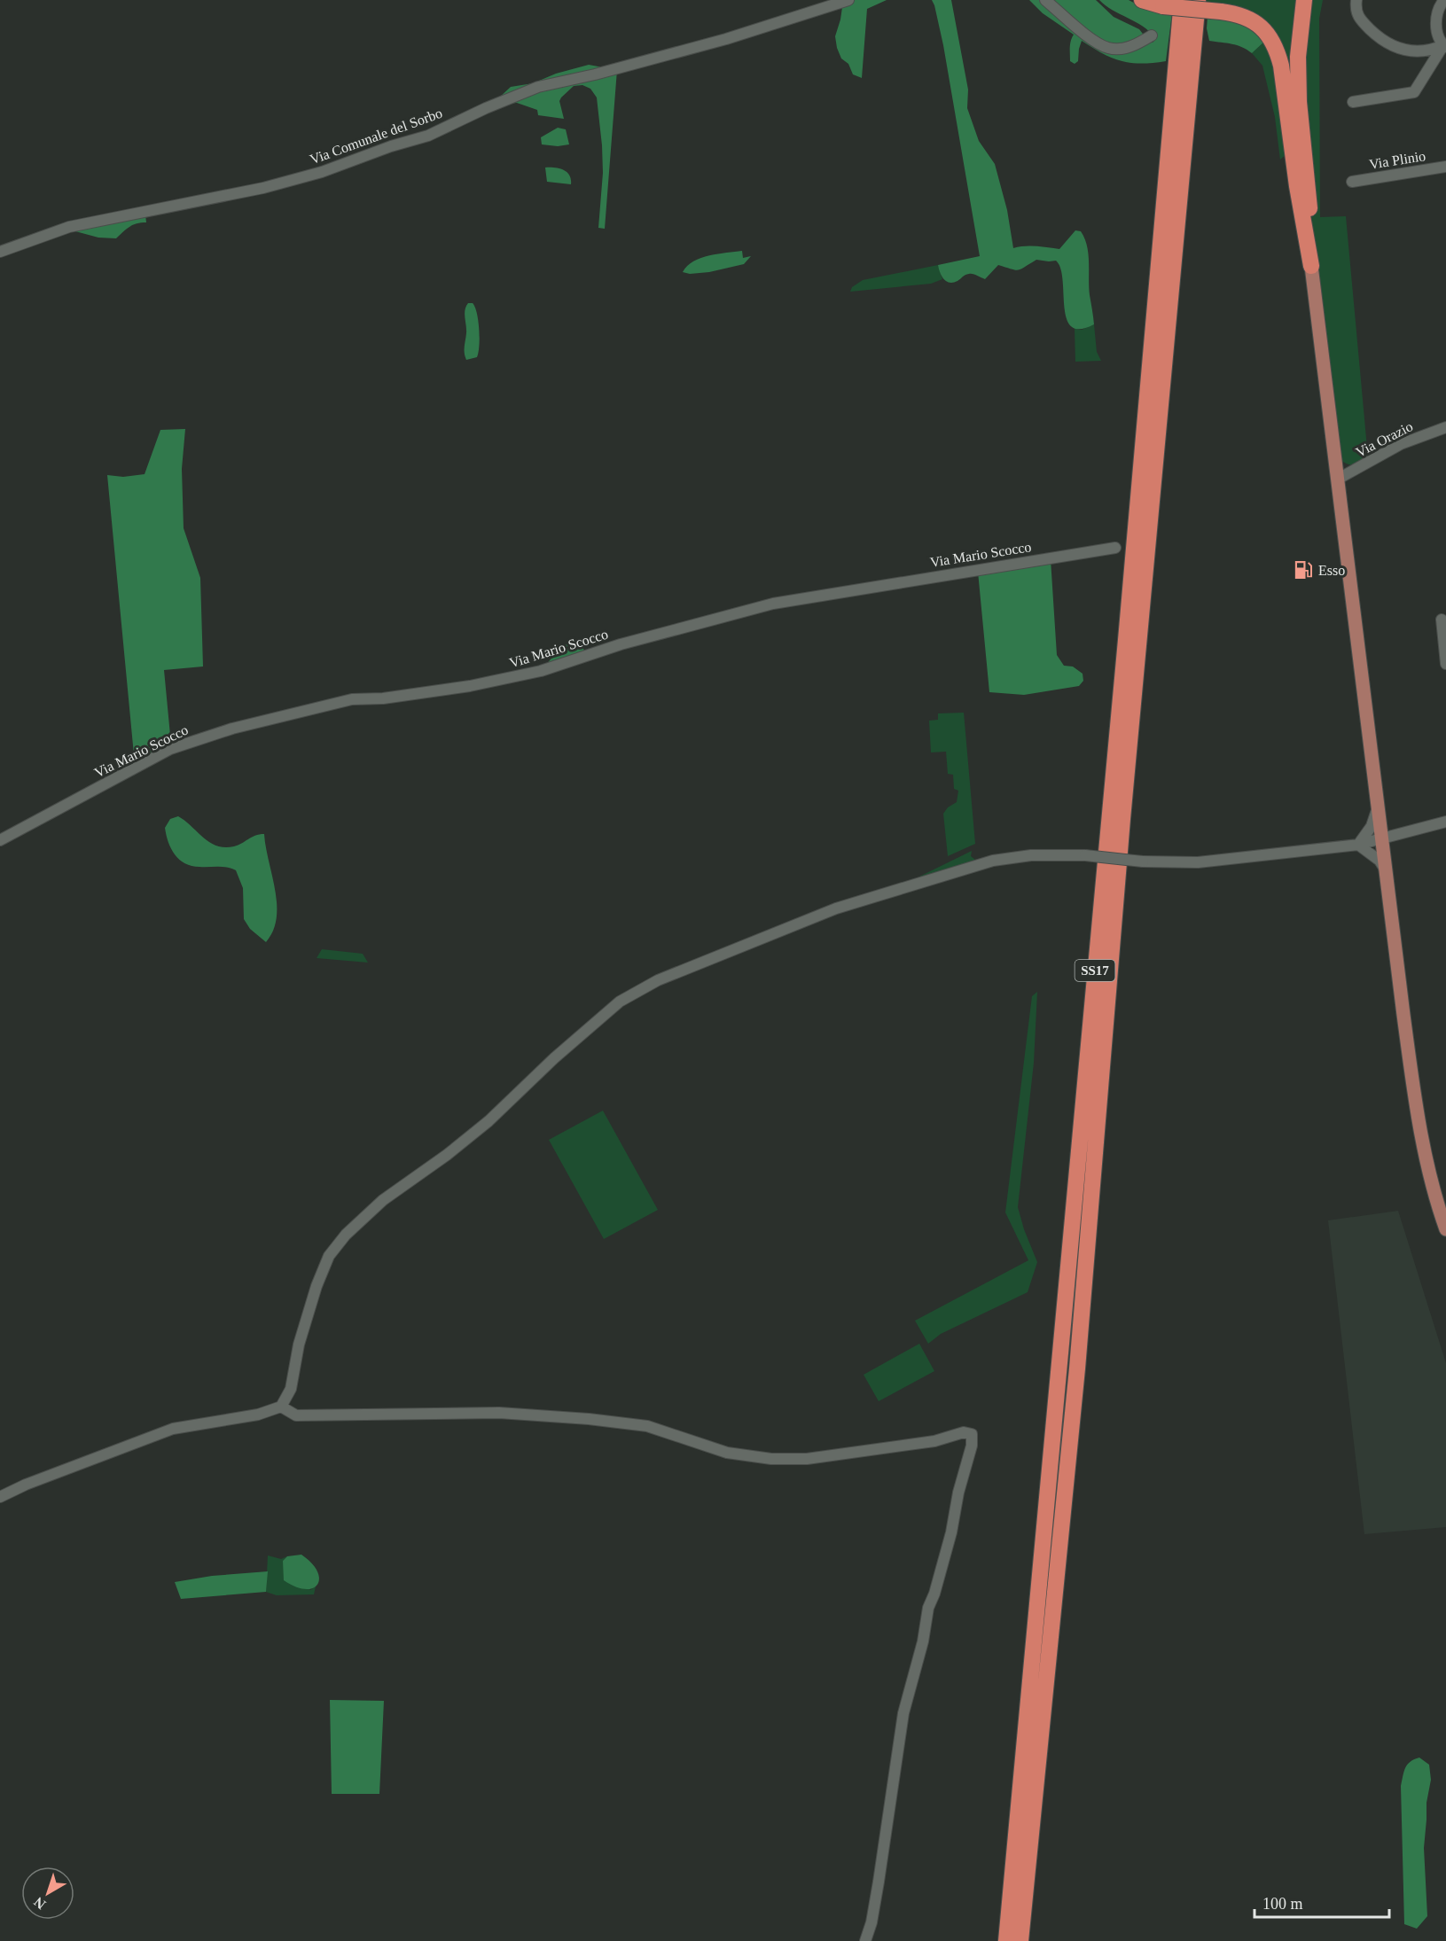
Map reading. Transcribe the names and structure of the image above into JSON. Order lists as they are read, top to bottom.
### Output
{
  "streets": {
    "highway": ["SS17"],
    "street": [
      "Via Comunale del Sorbo",
      "Via Plinio",
      "Via Orazio",
      "Via Mario Scocco"
    ]
  },
  "places": {
    "fuel station": ["Esso"]
  },
  "scale_bar": "100 m",
  "north": "bottom left"
}
